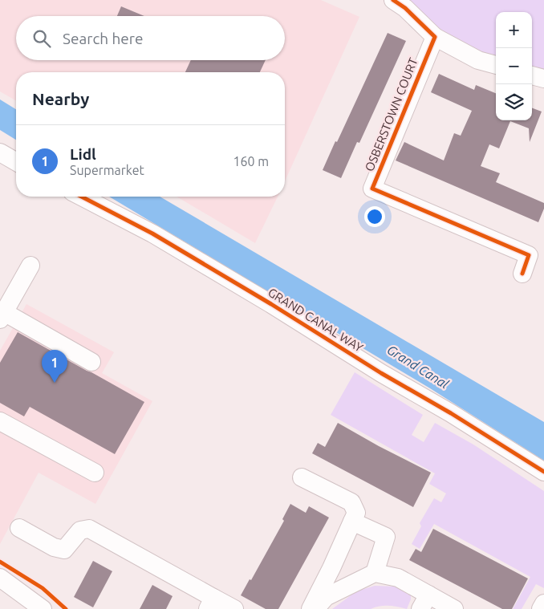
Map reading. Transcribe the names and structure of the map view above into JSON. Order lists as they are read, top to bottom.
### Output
{
  "streets": {
    "street": ["OSBERSTOWN COURT", "GRAND CANAL WAY"]
  },
  "water": ["Grand Canal"],
  "page": {
    "map_buttons": ["+", "−"],
    "search": "Search here",
    "heading": "Nearby",
    "list": [
      {
        "mark": "1",
        "name": "Lidl",
        "note": "Supermarket",
        "value": "160 m"
      }
    ],
    "pins": "1"
  }
}
